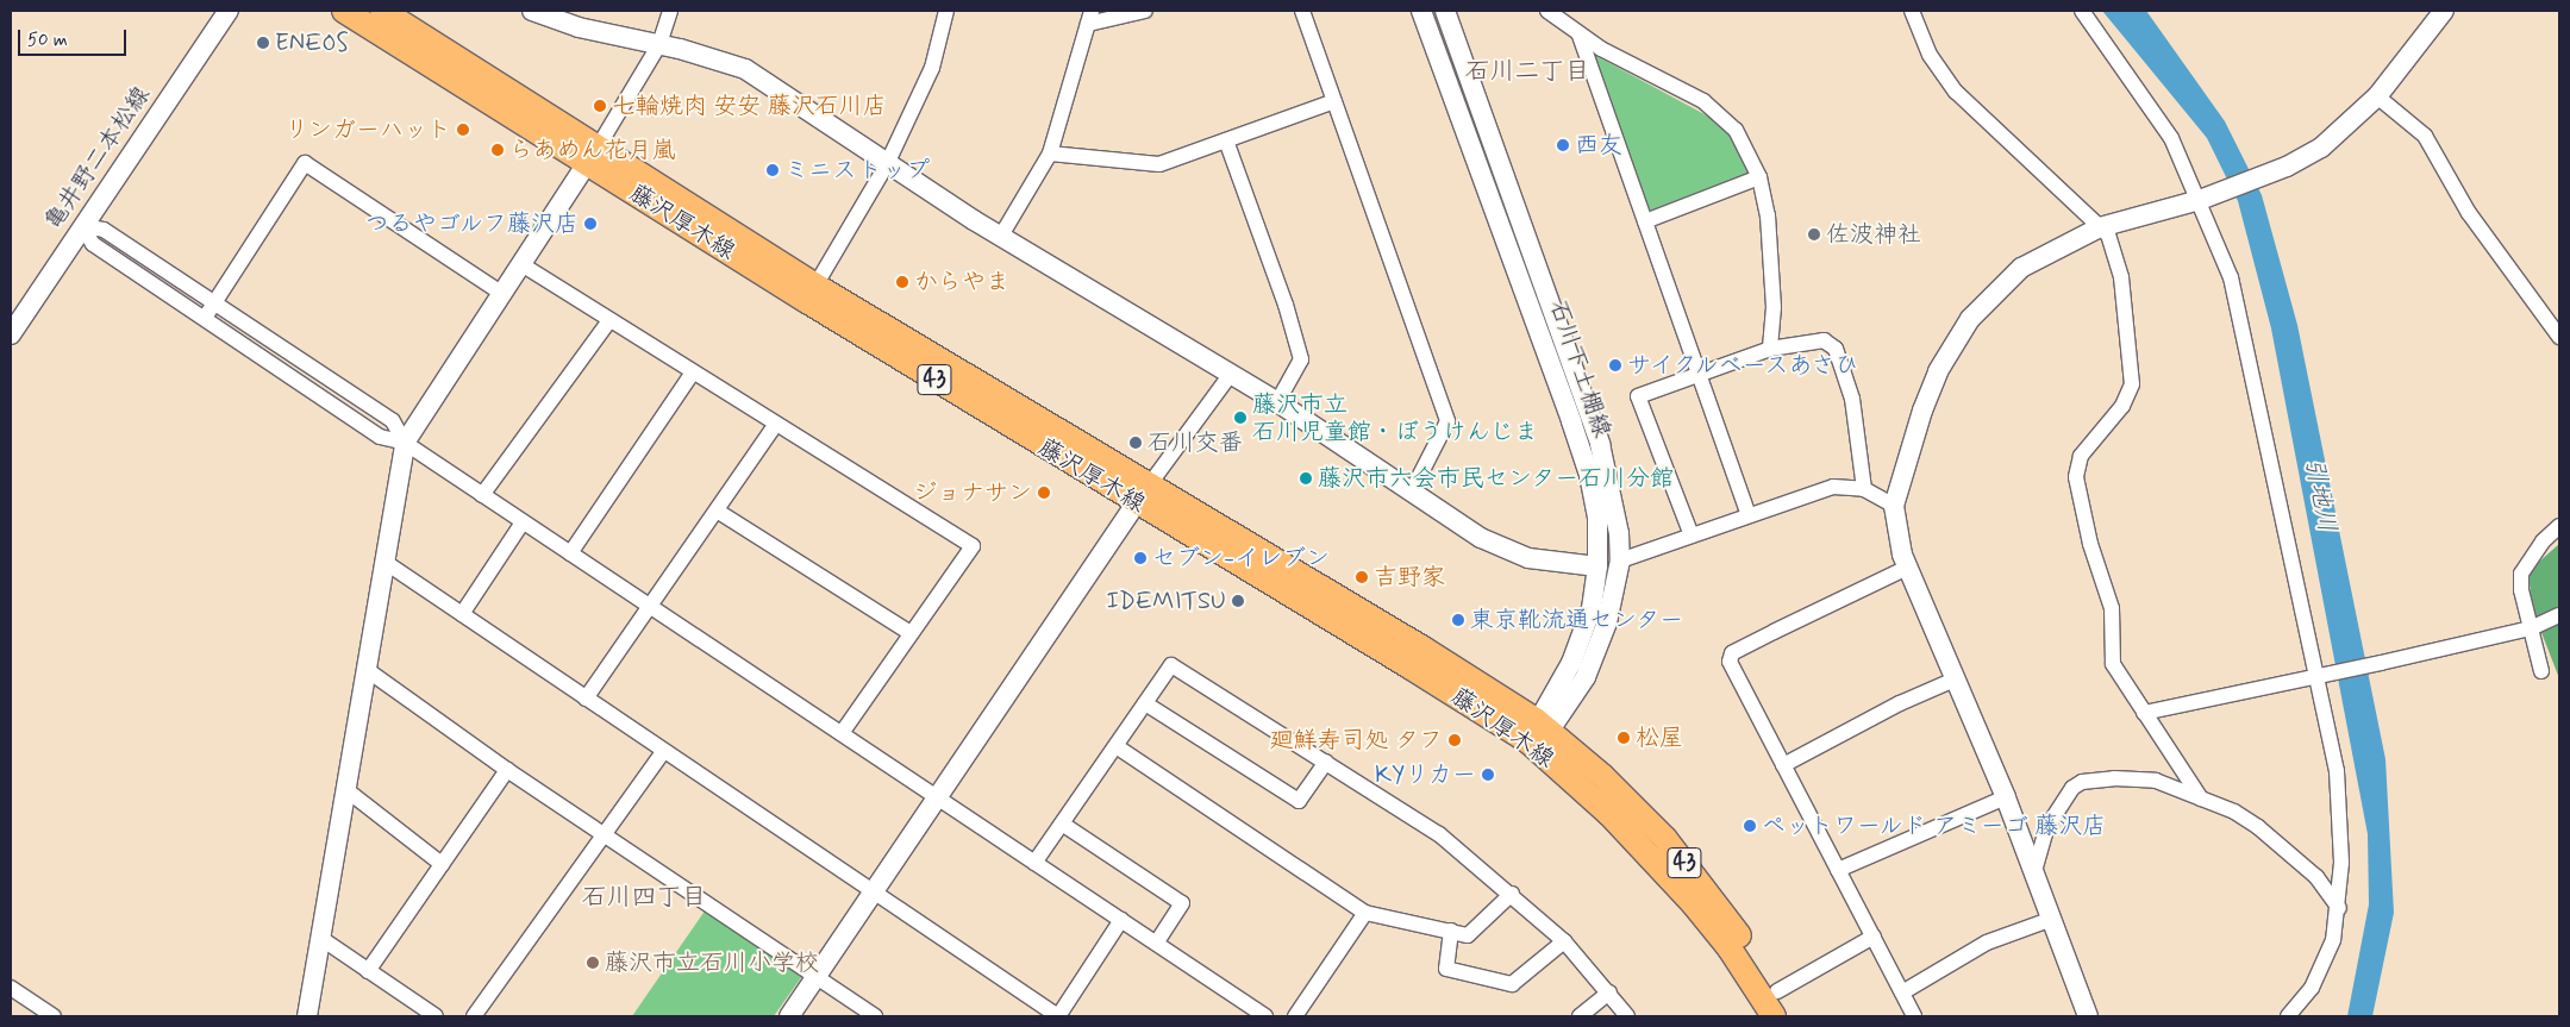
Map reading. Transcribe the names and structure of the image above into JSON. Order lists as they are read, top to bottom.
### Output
{
  "streets": {
    "main road": ["藤沢厚木線", "43"],
    "street": ["亀井野二本松線", "石川下土棚線"]
  },
  "crossings": [
    ["藤沢厚木線", "石川下土棚線"]
  ],
  "districts": ["石川二丁目", "石川四丁目"],
  "water": ["引地川"],
  "places": [
    "ENEOS",
    "七輪焼肉 安安 藤沢石川店",
    "リンガーハット",
    "西友",
    "らあめん花月嵐",
    "ミニストップ",
    "つるやゴルフ藤沢店",
    "佐波神社",
    "からやま",
    "サイクルベースあさひ",
    "藤沢市立 石川児童館・ぼうけんじま",
    "石川交番",
    "藤沢市六会市民センター石川分館",
    "ジョナサン",
    "セブン-イレブン",
    "吉野家",
    "IDEMITSU",
    "東京靴流通センター",
    "松屋",
    "廻鮮寿司処 タフ",
    "KYリカー",
    "ペットワールド アミーゴ 藤沢店",
    "藤沢市立石川小学校"
  ],
  "scale_bar": "50 m"
}
